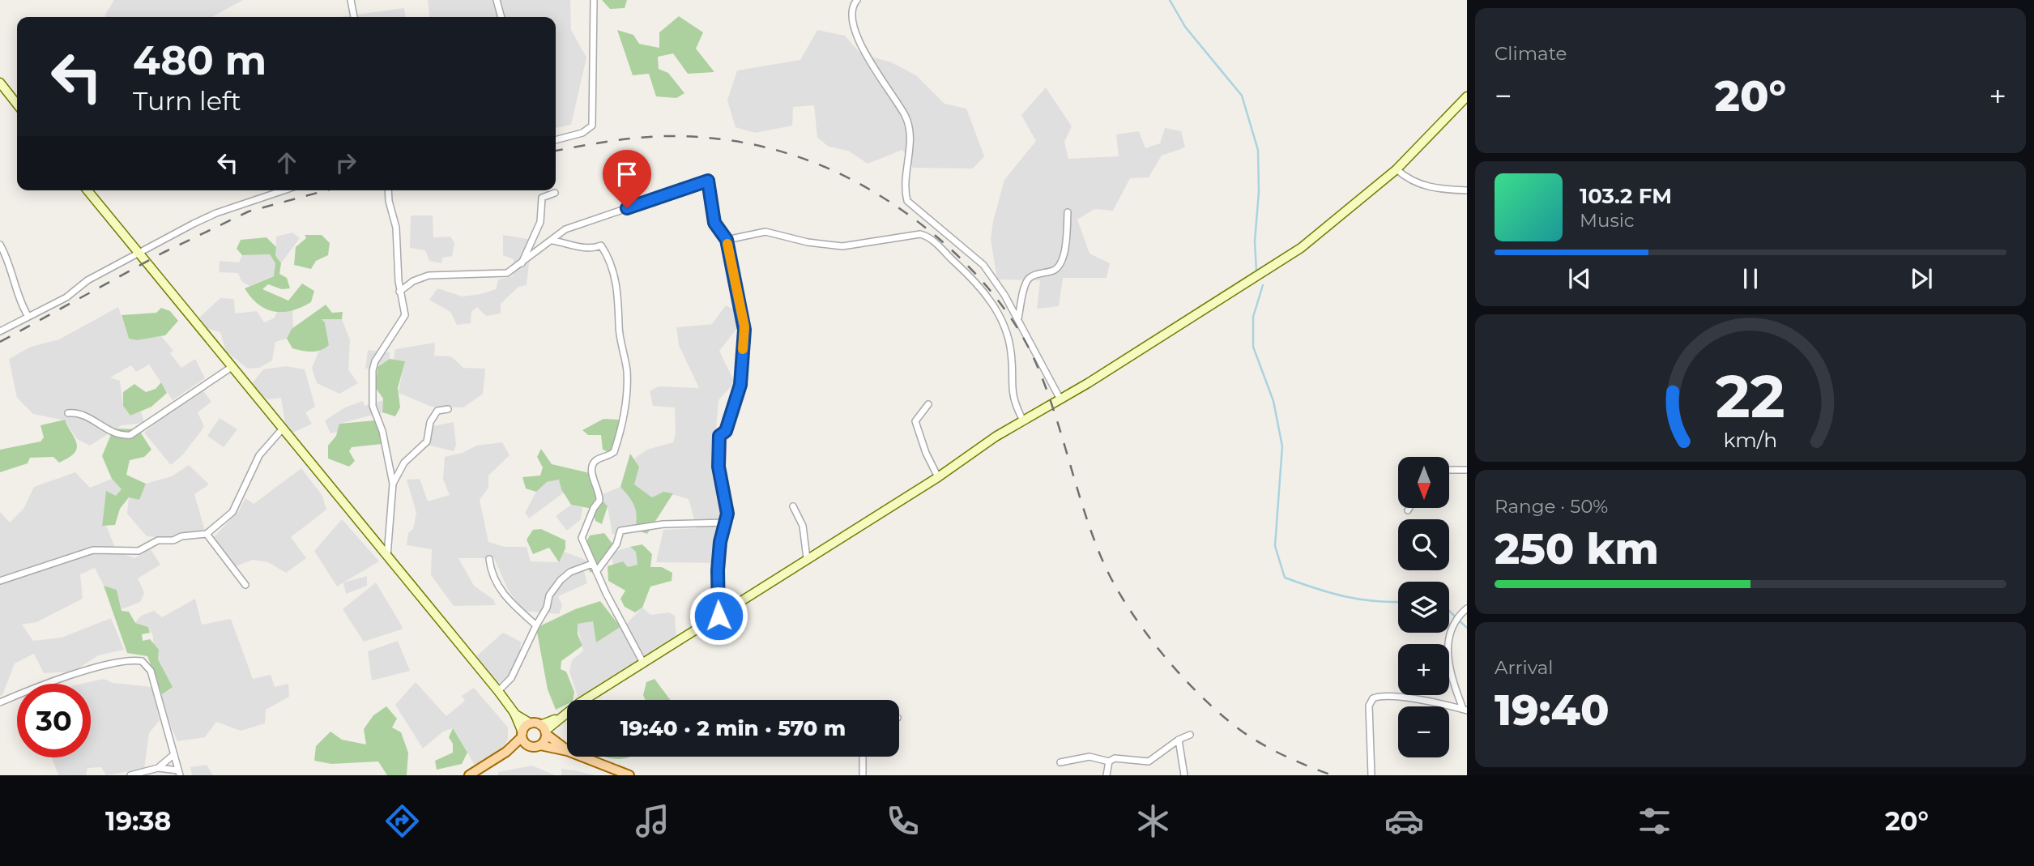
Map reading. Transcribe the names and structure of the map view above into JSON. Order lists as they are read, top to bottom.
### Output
{
  "north": "bottom",
  "page": {
    "tile": [
      "Climate",
      ["Range · 50%", "250 km"],
      ["Arrival", "19:40"]
    ],
    "turn": ["480 m", "Turn left"],
    "heat": ["−", "20°", "+"],
    "song": ["103.2 FM", "Music"],
    "map_buttons": ["+", "−"],
    "limit": "30",
    "trip": "19:40 · 2 min · 570 m",
    "tabs": ["19:38", "20°"],
    "gauge": ["22", "km/h"]
  }
}
